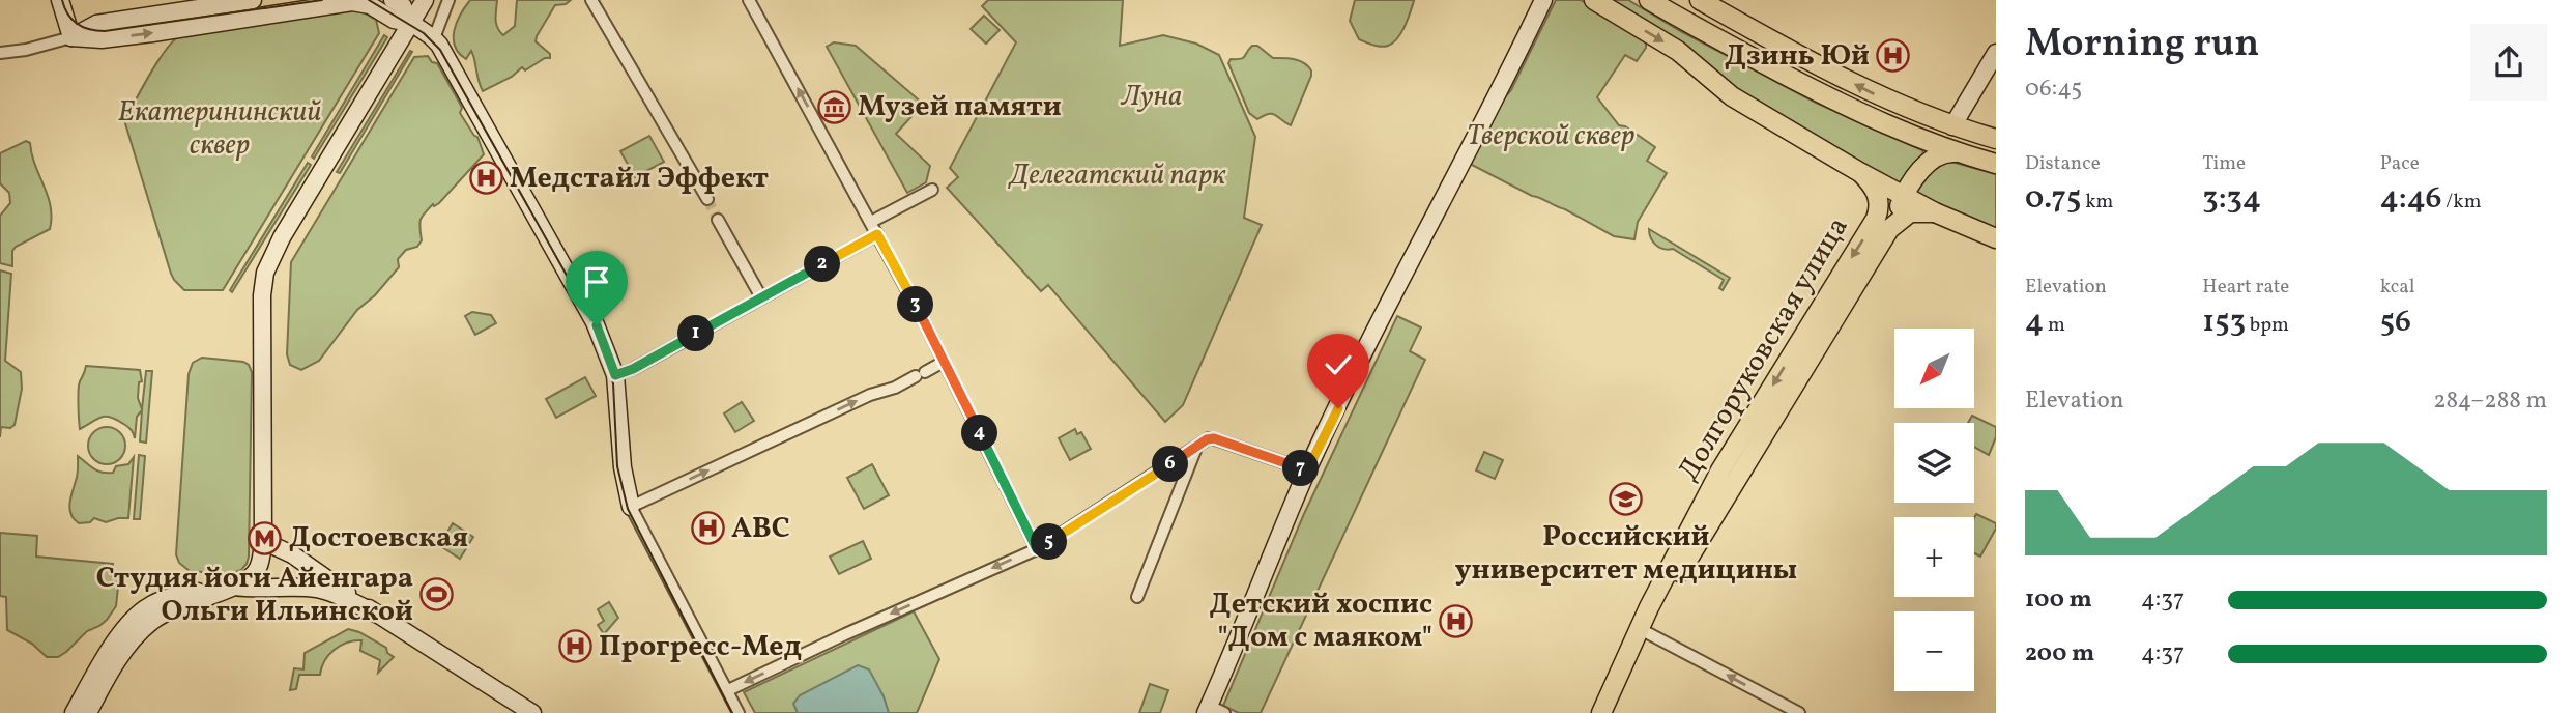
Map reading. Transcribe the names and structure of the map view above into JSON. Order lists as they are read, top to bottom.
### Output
{
  "streets": {
    "main road": ["Долгоруковская улица"]
  },
  "parks": [
    "Луна",
    "Екатерининский сквер",
    "Тверской сквер",
    "Делегатский парк"
  ],
  "places": {
    "hospital": [
      "Дзинь Юй",
      "Медстайл Эффект",
      "ABC",
      "Детский хоспис \"Дом с маяком\"",
      "Прогресс-Мед"
    ],
    "museum": ["Музей памяти"],
    "school or university": ["Российский университет медицины"],
    "metro station": ["Достоевская"],
    "sports": ["Студия йоги Айенгара Ольги Ильинской"]
  },
  "north": "bottom left",
  "page": {
    "heading": ["Morning run", "06:45"],
    "stats": [
      ["Distance", "0.75 km"],
      ["Time", "3:34"],
      ["Pace", "4:46 /km"],
      ["Elevation", "4 m"],
      ["Heart rate", "153 bpm"],
      ["kcal", "56"]
    ],
    "pins": [
      "2",
      "3",
      "1",
      "4",
      "6",
      "7",
      "5"
    ],
    "map_buttons": ["+", "−"],
    "chart": ["Elevation", "284–288 m"],
    "list": [
      {
        "name": "100 m",
        "note": "4:37"
      },
      {
        "name": "200 m",
        "note": "4:37"
      }
    ]
  }
}
